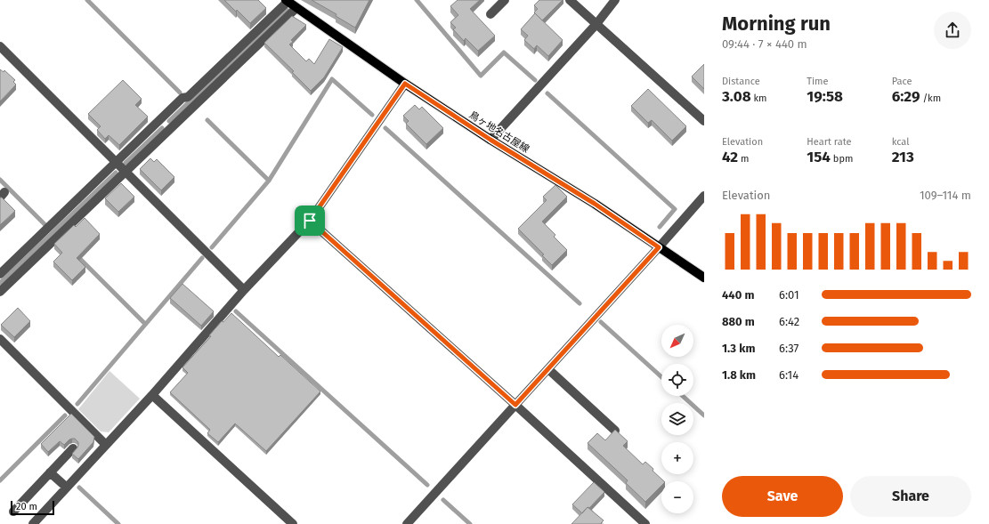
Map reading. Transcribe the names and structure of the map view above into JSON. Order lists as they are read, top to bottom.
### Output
{
  "streets": {
    "main road": ["鳥ヶ地名古屋線"]
  },
  "scale_bar": "20 m",
  "north": "bottom left",
  "page": {
    "heading": ["Morning run", "09:44 · 7 × 440 m"],
    "stats": [
      ["Distance", "3.08 km"],
      ["Time", "19:58"],
      ["Pace", "6:29 /km"],
      ["Elevation", "42 m"],
      ["Heart rate", "154 bpm"],
      ["kcal", "213"]
    ],
    "chart": ["Elevation", "109–114 m"],
    "list": [
      {
        "name": "440 m",
        "note": "6:01"
      },
      {
        "name": "880 m",
        "note": "6:42"
      },
      {
        "name": "1.3 km",
        "note": "6:37"
      },
      {
        "name": "1.8 km",
        "note": "6:14"
      }
    ],
    "map_buttons": ["+", "−"],
    "buttons": ["Save", "Share"],
    "scale": "20 m"
  }
}
